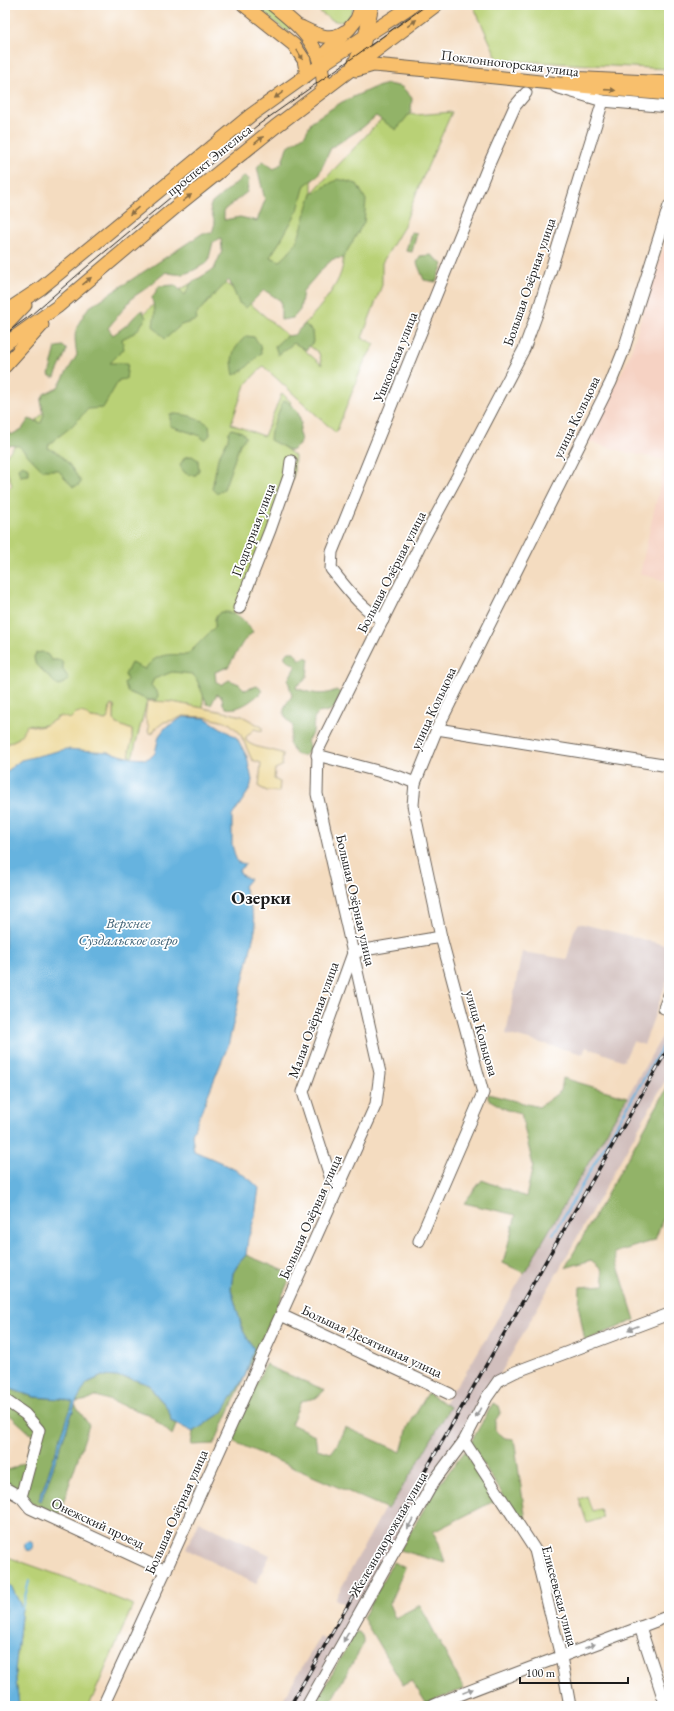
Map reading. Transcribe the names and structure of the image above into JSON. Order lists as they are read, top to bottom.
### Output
{
  "streets": {
    "main road": ["Поклонногорская улица", "проспект Энгельса"],
    "street": [
      "Большая Озёрная улица",
      "Ушковская улица",
      "улица Кольцова",
      "Подгорная улица",
      "Малая Озёрная улица",
      "Большая Десятинная улица",
      "Онежский проезд",
      "Железнодорожная улица",
      "Елисеевская улица"
    ]
  },
  "crossings": [
    ["Поклонногорская улица", "проспект Энгельса"],
    ["Большая Озёрная улица", "Ушковская улица"],
    ["Большая Озёрная улица", "Малая Озёрная улица"],
    ["Большая Озёрная улица", "Большая Десятинная улица"],
    ["Большая Озёрная улица", "Онежский проезд"],
    ["Железнодорожная улица", "Елисеевская улица"]
  ],
  "one_way": ["Железнодорожная улица"],
  "districts": ["Озерки"],
  "water": ["Верхнее Суздальское озеро"],
  "scale_bar": "100 m"
}
